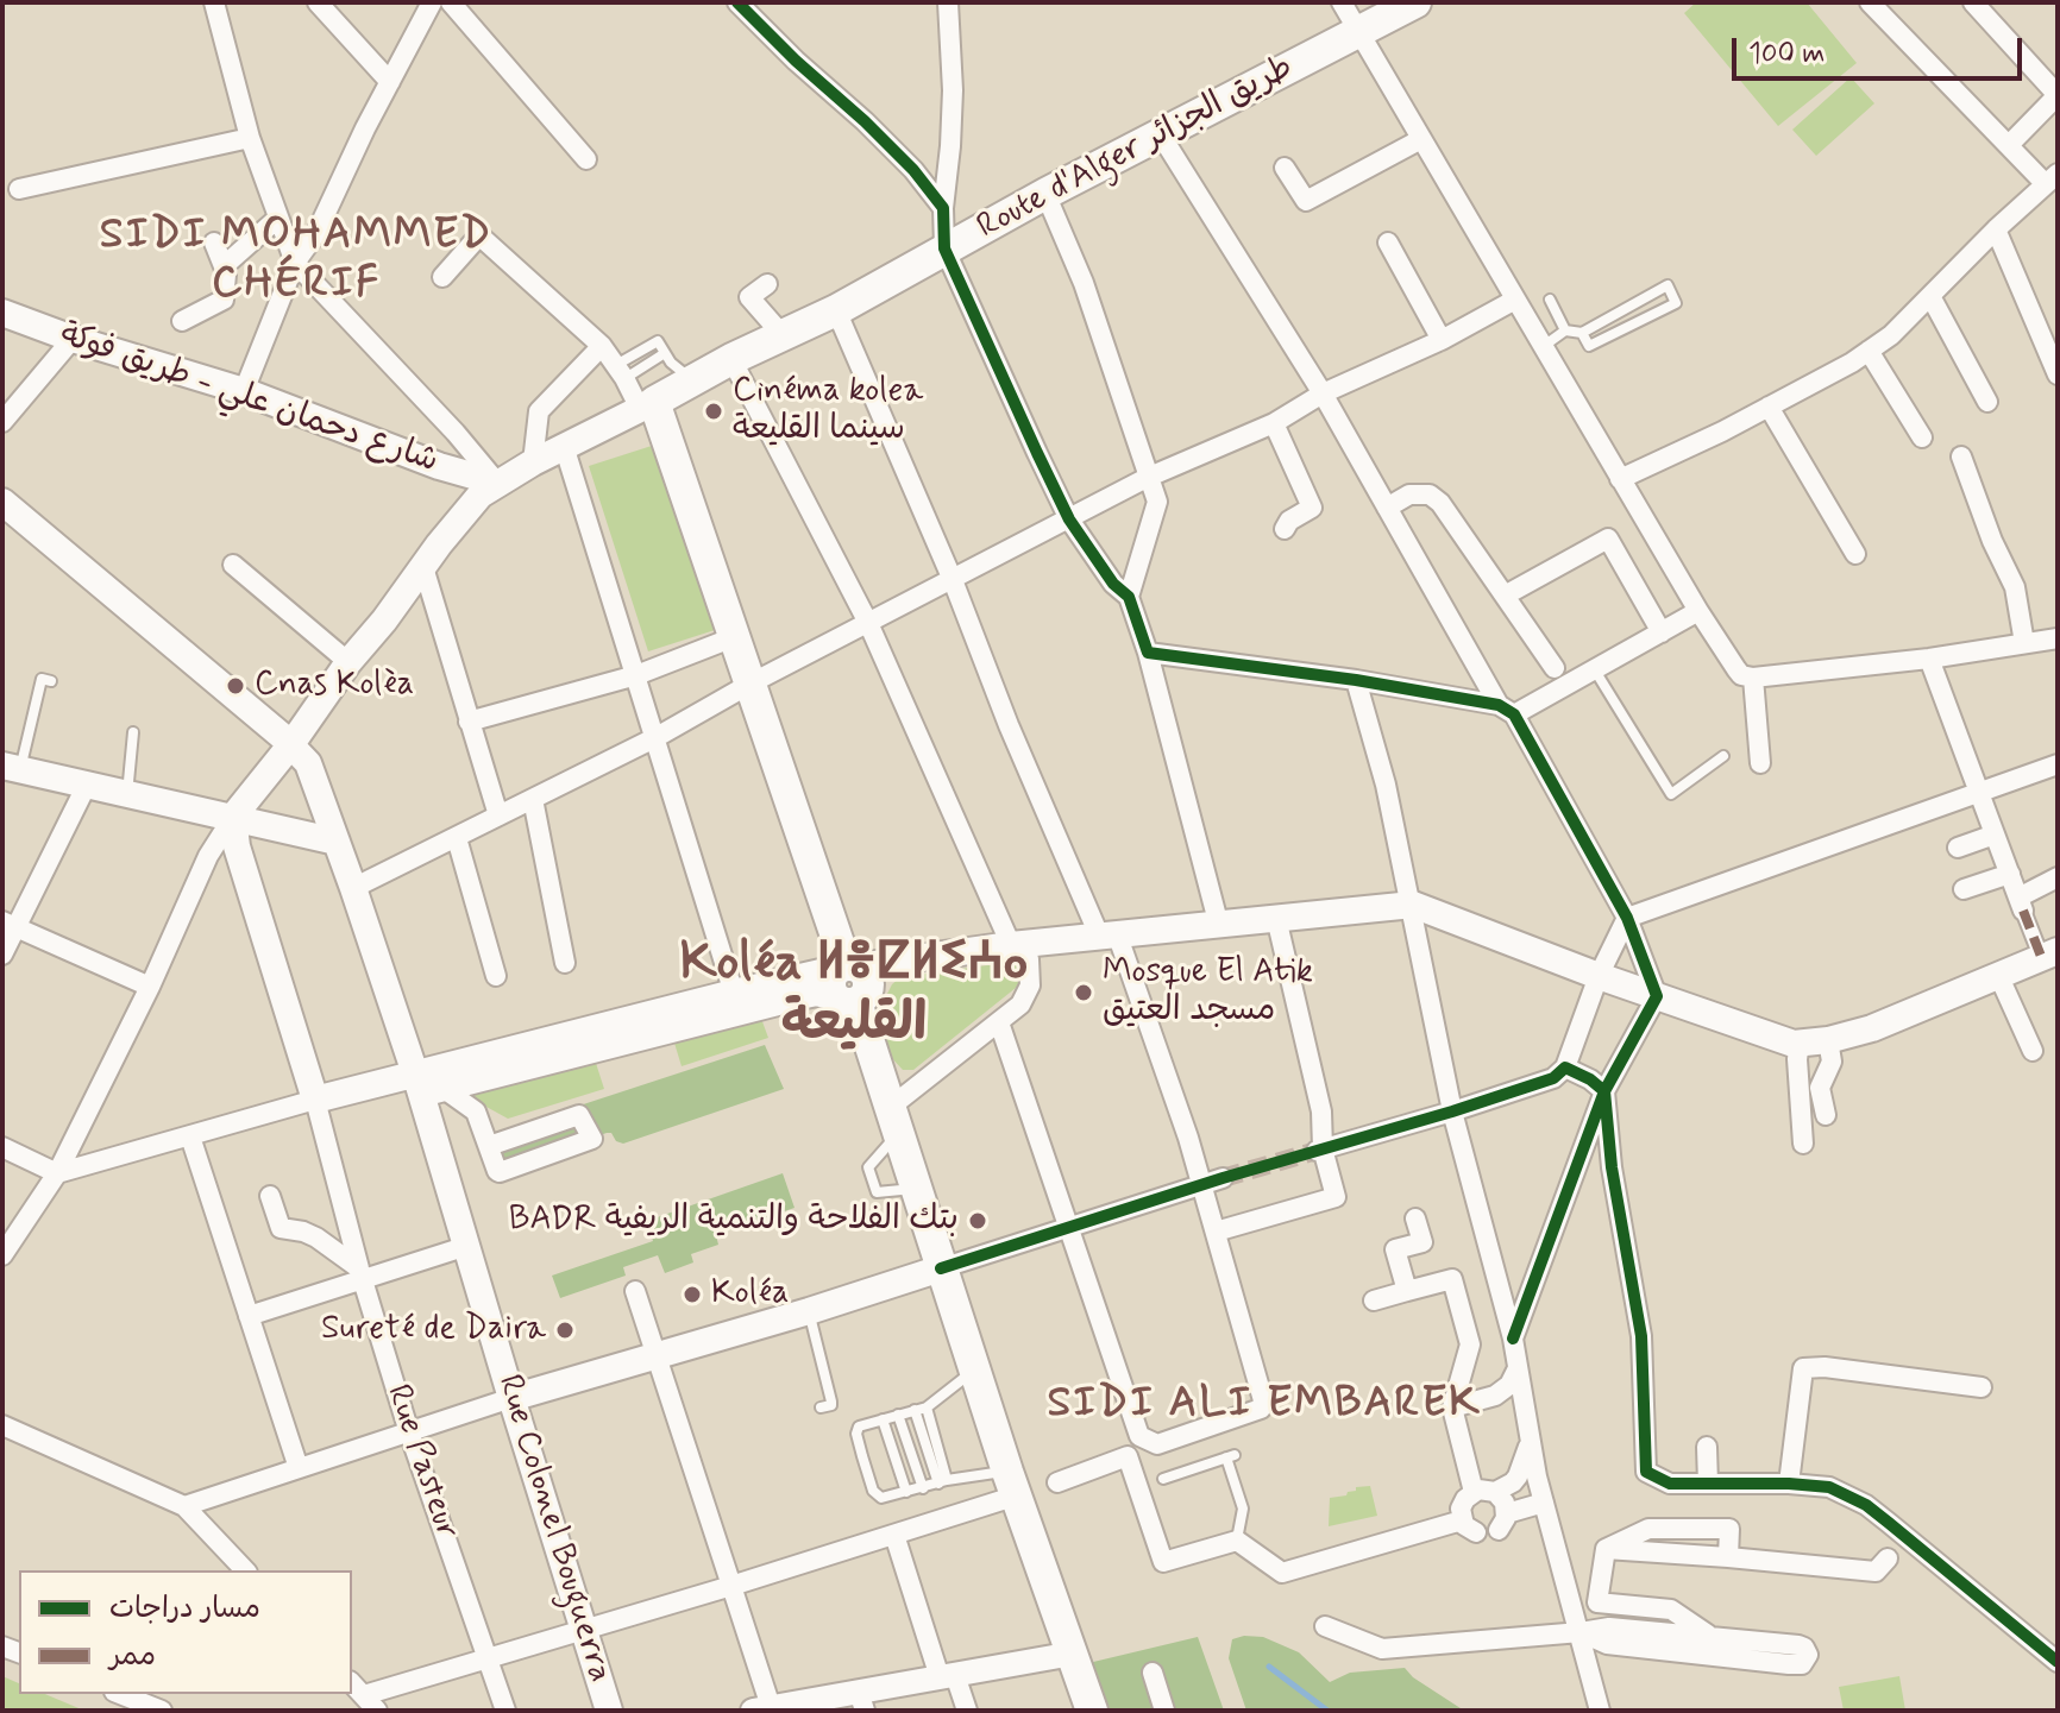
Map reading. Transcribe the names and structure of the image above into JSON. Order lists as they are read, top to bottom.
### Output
{
  "streets": {
    "main road": ["Route d'Alger طريق الجزائر", "شارع دحمان علي - طريق فوكة", "Rue Colonel Bouguerra"],
    "street": ["Rue Pasteur"]
  },
  "districts": ["SIDI MOHAMMED CHÉRIF", "Koléa ⵍⴻⵇⵍⵉⵄⴰ القليعة", "SIDI ALI EMBAREK"],
  "places": [
    "Cinéma kolea سينما القليعة",
    "Cnas Kolèa",
    "Mosque El Atik مسجد العتيق",
    "BADR بتك الفلاحة والتنمية الريفية",
    "Koléa",
    "Sureté de Daira"
  ],
  "legend": ["مسار دراجات", "ممر"],
  "scale_bar": "100 m"
}
